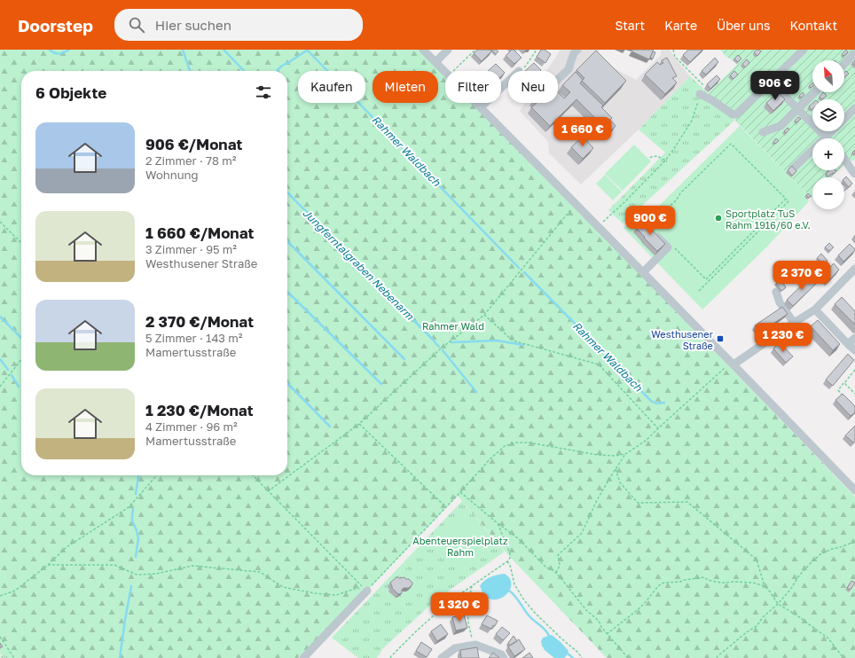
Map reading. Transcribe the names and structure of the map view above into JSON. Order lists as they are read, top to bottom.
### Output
{
  "water": ["Rahmer Waldbach", "Jungferntalgraben Nebenarm"],
  "parks": ["Rahmer Wald", "Abenteuerspielplatz Rahm"],
  "places": {
    "other": ["Sportplatz TuS Rahm 1916/60 e.V."],
    "transit": ["Westhusener Straße"]
  },
  "north": "top left",
  "page": {
    "header": "Doorstep",
    "search": "Hier suchen",
    "nav": [
      "Start",
      "Karte",
      "Über uns",
      "Kontakt"
    ],
    "map_buttons": ["+", "−"],
    "price": [
      "906 €",
      "1 660 €",
      "900 €",
      "2 370 €",
      "1 230 €",
      "1 320 €"
    ],
    "chip": [
      "Kaufen",
      "Mieten",
      "Filter",
      "Neu"
    ],
    "heading": "6 Objekte",
    "list": [
      {
        "name": "906 €/Monat",
        "note": "2 Zimmer · 78 m² · Wohnung"
      },
      {
        "name": "1 660 €/Monat",
        "note": "3 Zimmer · 95 m² · Westhusener Straße"
      },
      {
        "name": "2 370 €/Monat",
        "note": "5 Zimmer · 143 m² · Mamertusstraße"
      },
      {
        "name": "1 230 €/Monat",
        "note": "4 Zimmer · 96 m² · Mamertusstraße"
      }
    ]
  }
}
